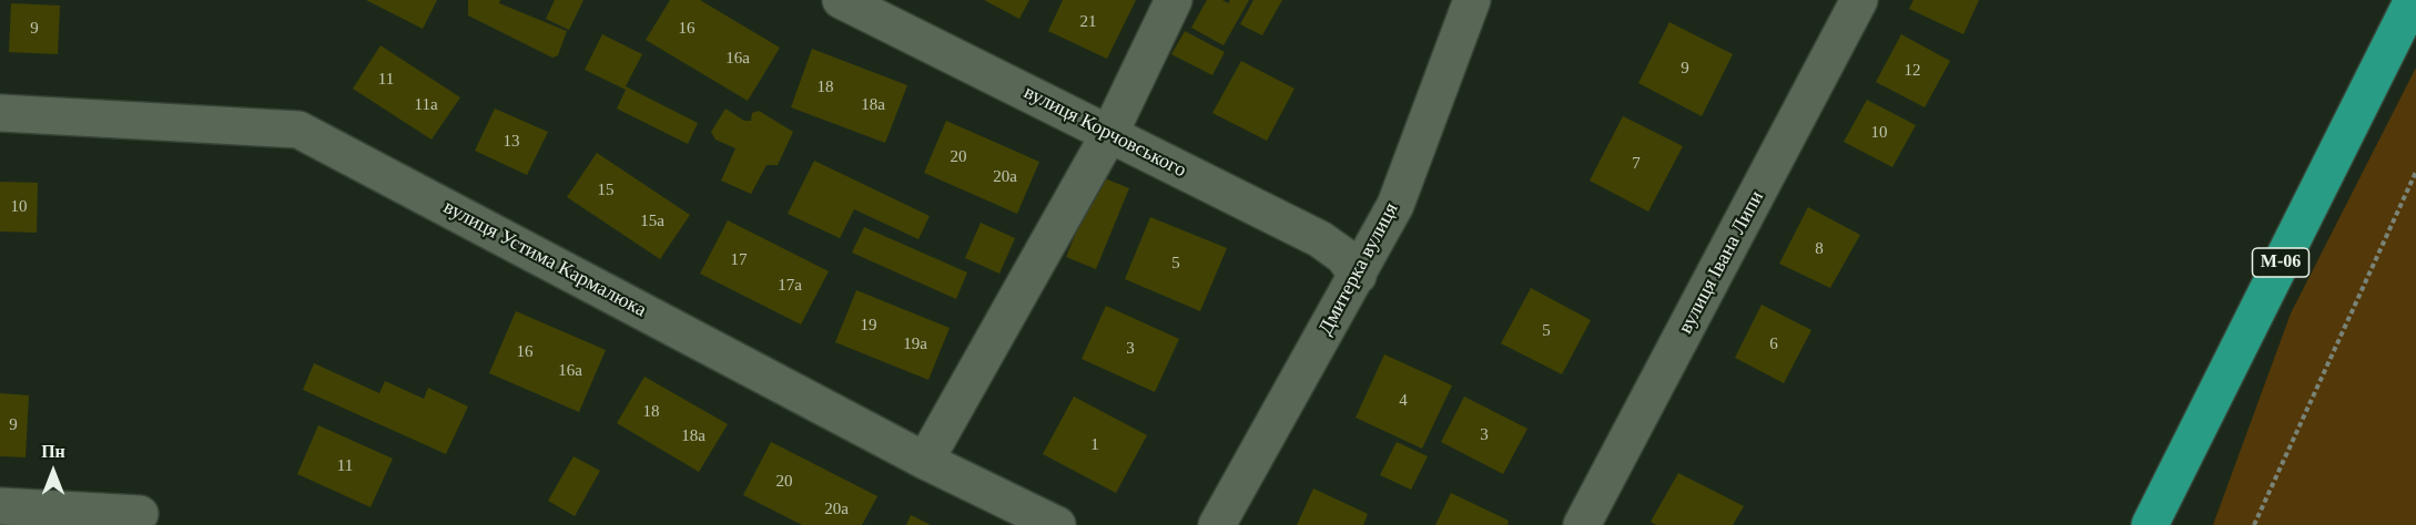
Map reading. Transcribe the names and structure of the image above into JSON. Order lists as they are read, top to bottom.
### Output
{
  "streets": {
    "highway": ["М-06"],
    "street": [
      "вулиця Корчовського",
      "вулиця Устима Кармалюка",
      "вулиця Івана Липи",
      "Дмитерка вулиця"
    ]
  },
  "crossings": [
    ["вулиця Корчовського", "Дмитерка вулиця"]
  ],
  "house_numbers": [
    "21",
    "9",
    "16",
    "16а",
    "9",
    "12",
    "11",
    "18",
    "11а",
    "18а",
    "10",
    "13",
    "20",
    "7",
    "20а",
    "15",
    "10",
    "15а",
    "8",
    "17",
    "5",
    "17а",
    "19",
    "5",
    "19а",
    "6",
    "3",
    "16",
    "16а",
    "4",
    "18",
    "9",
    "3",
    "18а",
    "1",
    "11",
    "20",
    "20а"
  ],
  "north": "top"
}
